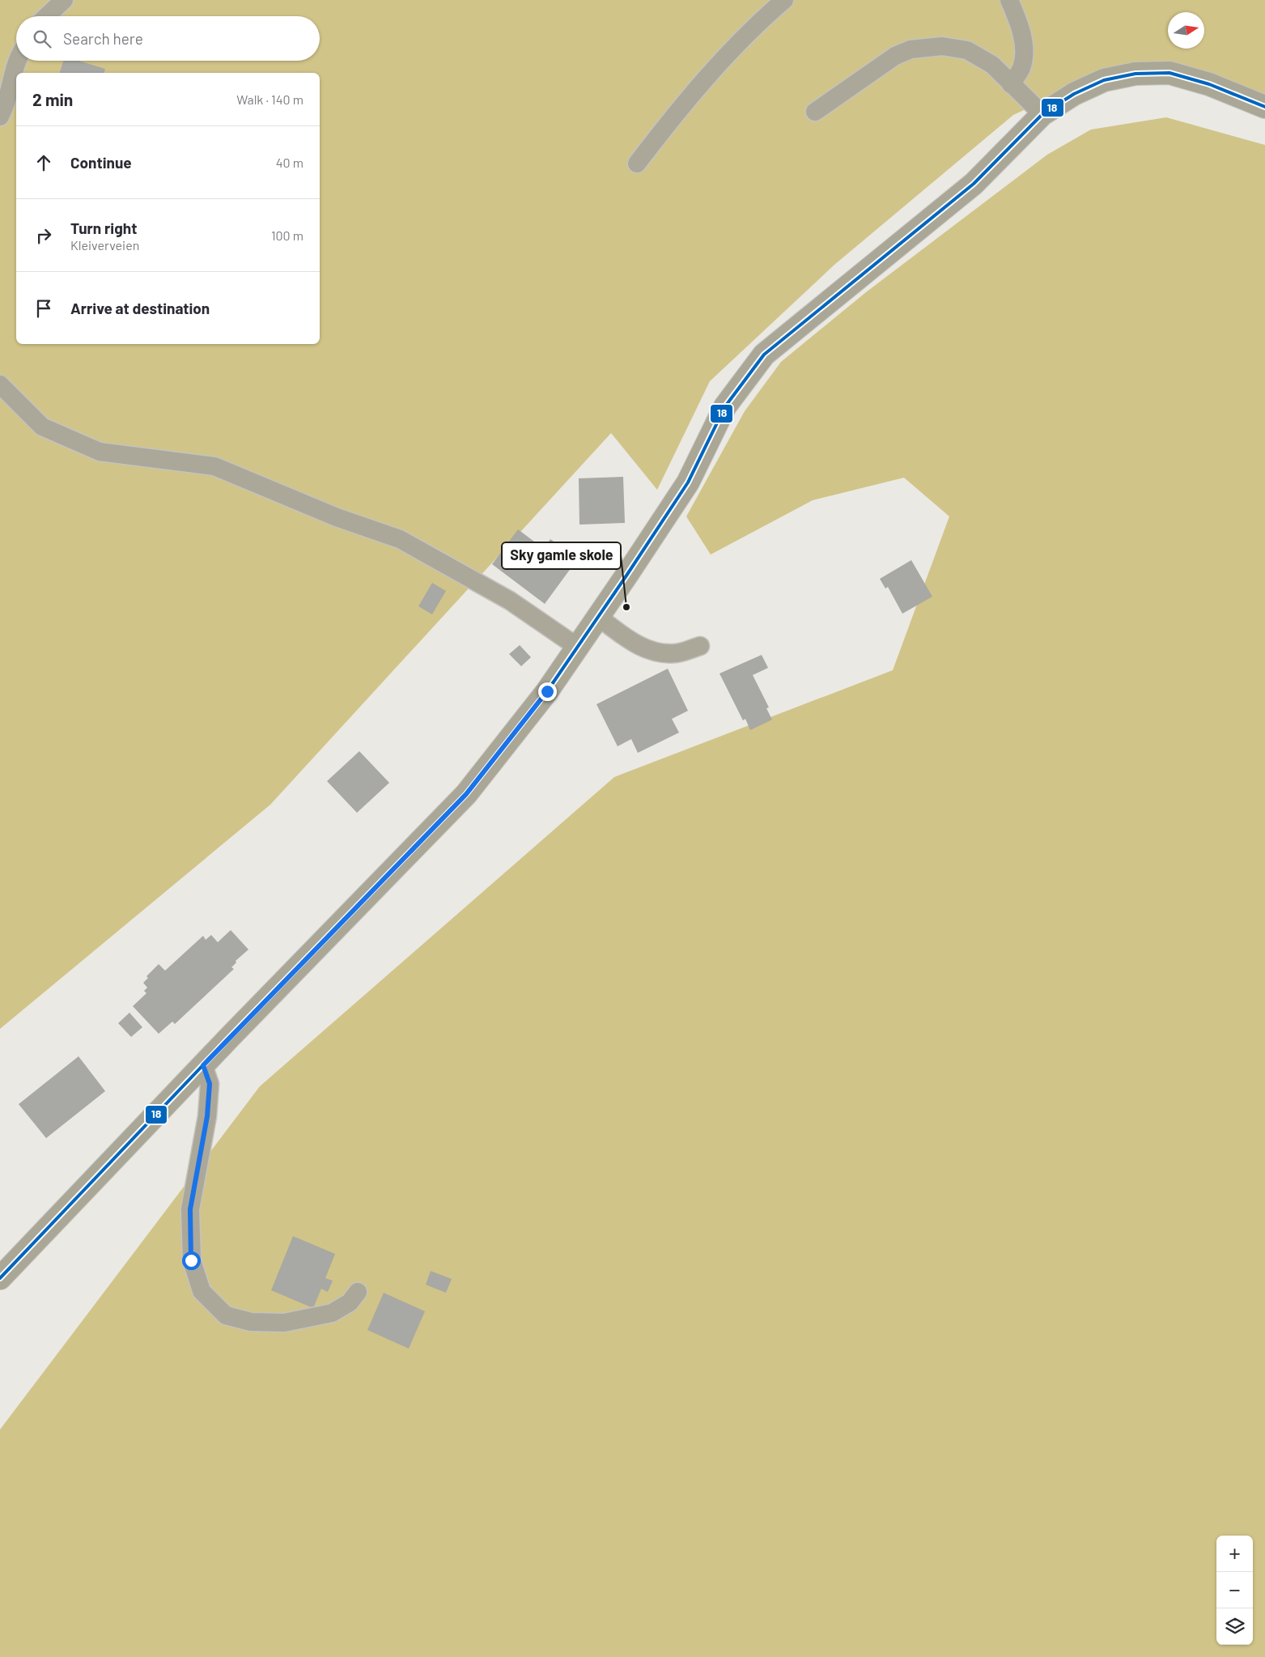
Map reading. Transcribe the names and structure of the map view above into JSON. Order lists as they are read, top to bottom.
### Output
{
  "places": ["Sky gamle skole"],
  "lines": ["transit line 18"],
  "north": "right",
  "page": {
    "search": "Search here",
    "heading": ["2 min", "Walk · 140 m"],
    "list": [
      ["Continue", "40 m"],
      ["Turn right", "Kleiverveien", "100 m"],
      "Arrive at destination"
    ],
    "map_buttons": ["+", "−"]
  }
}
